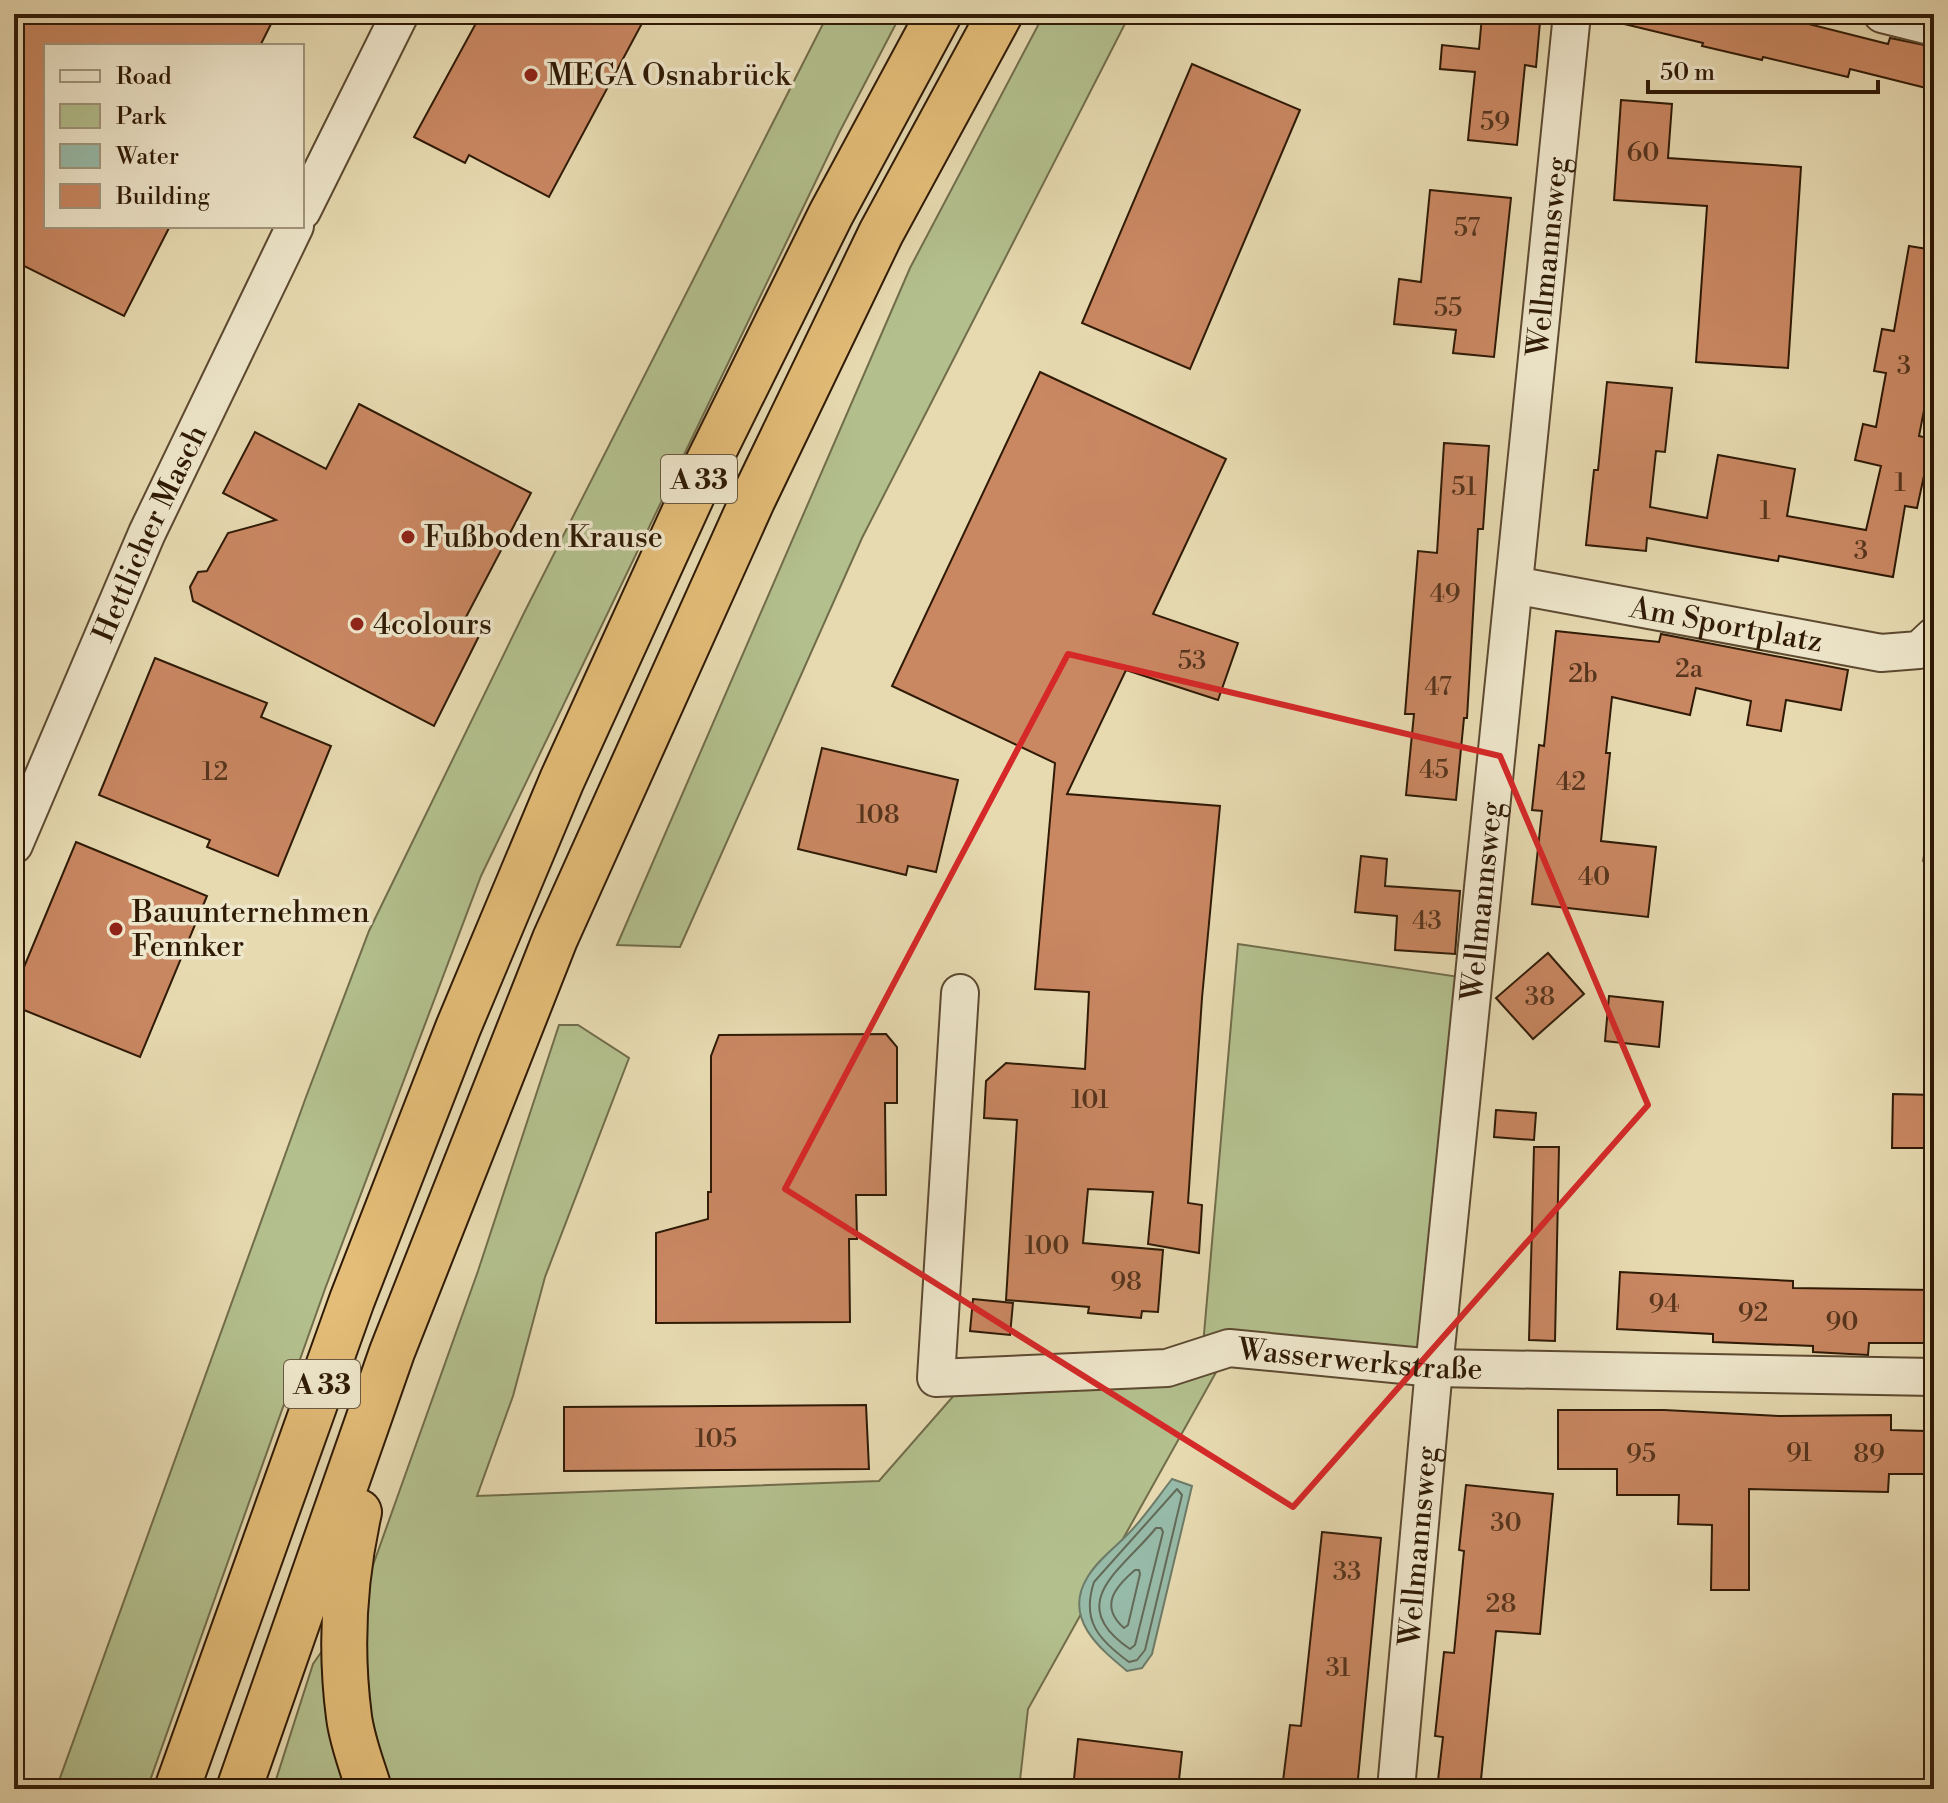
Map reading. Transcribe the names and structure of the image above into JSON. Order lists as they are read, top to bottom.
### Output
{
  "streets": {
    "highway": ["A 33"],
    "street": [
      "Wellmannsweg",
      "Hettlicher Masch",
      "Am Sportplatz",
      "Wasserwerkstraße"
    ]
  },
  "crossings": [
    ["Wellmannsweg", "Am Sportplatz"],
    ["Wellmannsweg", "Wasserwerkstraße"]
  ],
  "places": [
    "MEGA Osnabrück",
    "Fußboden Krause",
    "4colours",
    "Bauunternehmen Fennker"
  ],
  "house_numbers": [
    "59",
    "60",
    "57",
    "55",
    "3",
    "1",
    "51",
    "1",
    "3",
    "49",
    "53",
    "2a",
    "2b",
    "47",
    "45",
    "12",
    "42",
    "108",
    "40",
    "43",
    "38",
    "101",
    "100",
    "98",
    "94",
    "92",
    "90",
    "105",
    "91",
    "95",
    "89",
    "30",
    "33",
    "28",
    "31"
  ],
  "legend": [
    "Road",
    "Park",
    "Water",
    "Building"
  ],
  "scale_bar": "50 m"
}
